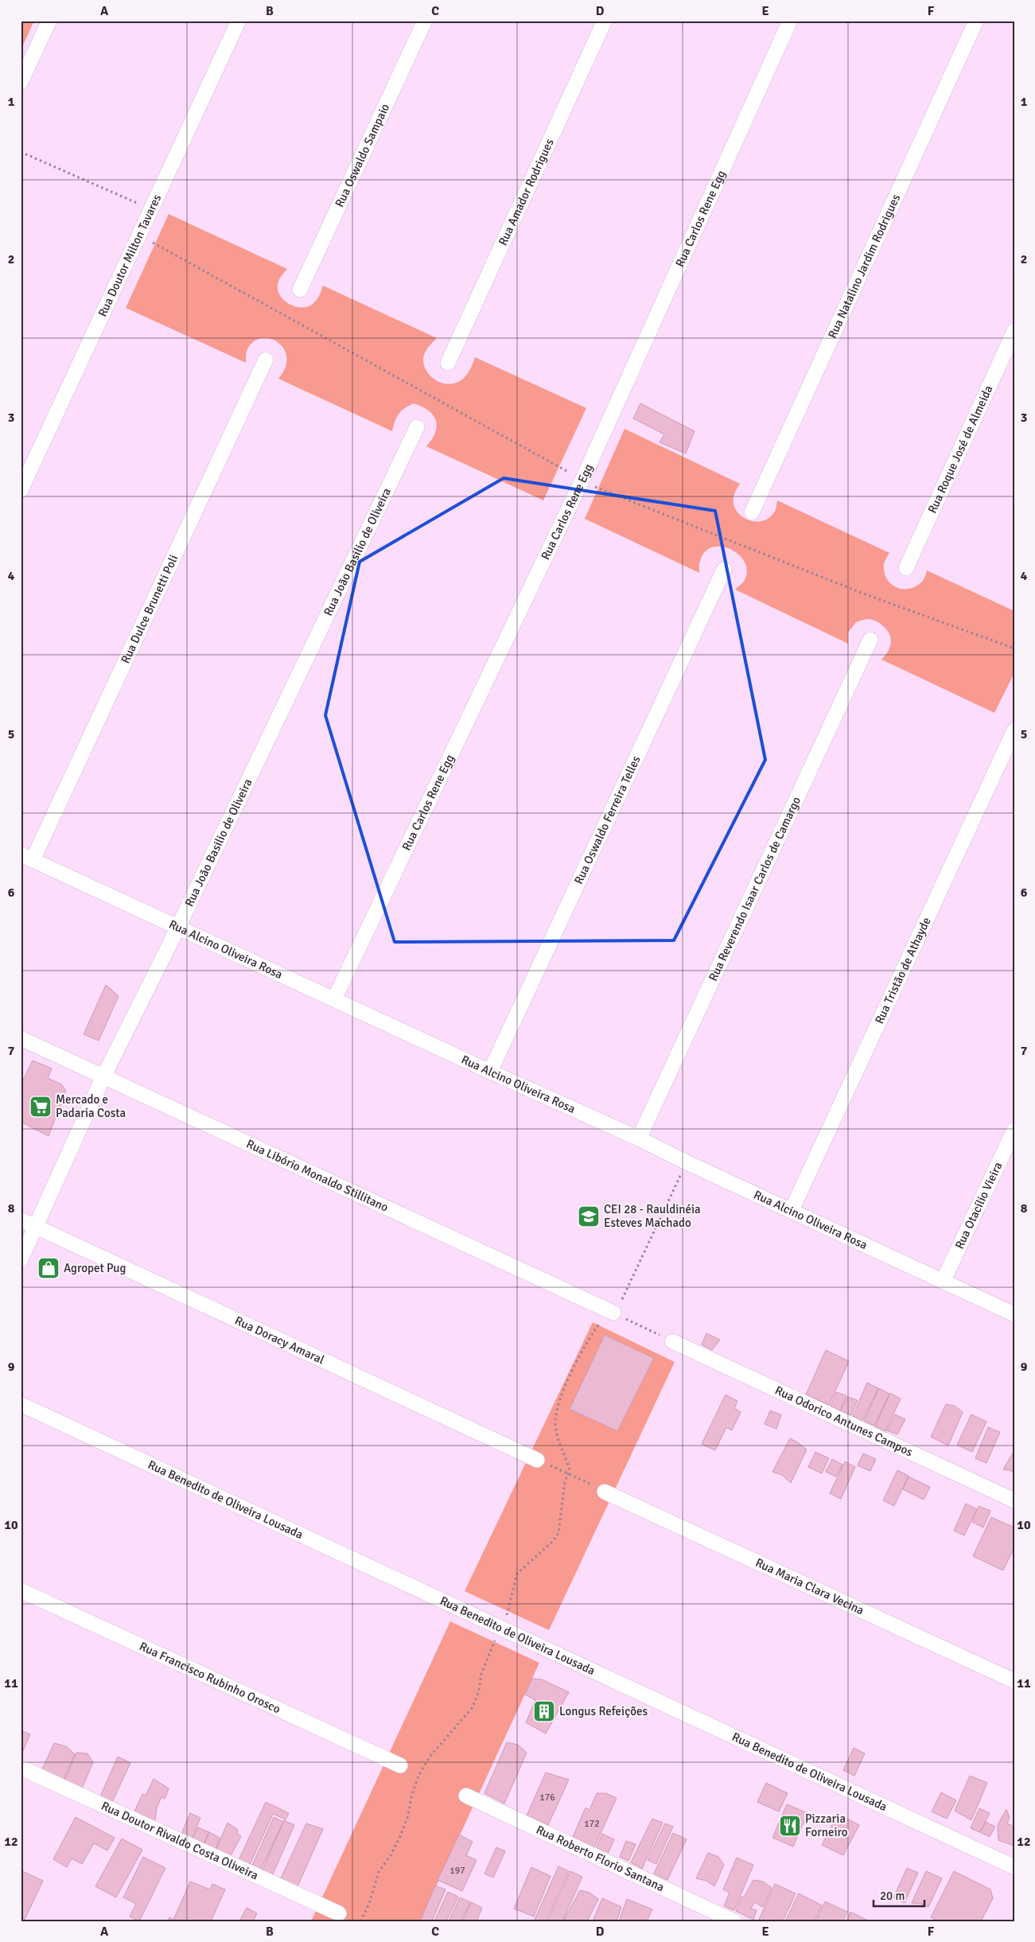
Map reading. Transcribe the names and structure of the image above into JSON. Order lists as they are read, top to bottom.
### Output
{
  "streets": {
    "street": [
      "Rua Oswaldo Sampaio",
      "Rua Amador Rodrigues",
      "Rua Carlos Rene Egg",
      "Rua Doutor Milton Tavares",
      "Rua Natalino Jardim Rodrigues",
      "Rua Roque José de Almeida",
      "Rua João Basilio de Oliveira",
      "Rua Dulce Brunetti Poli",
      "Rua Oswaldo Ferreira Telles",
      "Rua Reverendo Isaar Carlos de Camargo",
      "Rua Alcino Oliveira Rosa",
      "Rua Tristão de Athayde",
      "Rua Libório Monaldo Stillitano",
      "Rua Otacílio Vieira",
      "Rua Doracy Amaral",
      "Rua Odorico Antunes Campos",
      "Rua Benedito de Oliveira Lousada",
      "Rua Maria Clara Vecina",
      "Rua Francisco Rubinho Orosco",
      "Rua Doutor Rivaldo Costa Oliveira",
      "Rua Roberto Florio Santana"
    ]
  },
  "crossings": [
    ["Rua Carlos Rene Egg", "Rua Alcino Oliveira Rosa"],
    ["Rua João Basilio de Oliveira", "Rua Alcino Oliveira Rosa"],
    ["Rua João Basilio de Oliveira", "Rua Libório Monaldo Stillitano"],
    ["Rua João Basilio de Oliveira", "Rua Doracy Amaral"],
    ["Rua Dulce Brunetti Poli", "Rua Alcino Oliveira Rosa"],
    ["Rua Oswaldo Ferreira Telles", "Rua Alcino Oliveira Rosa"],
    ["Rua Reverendo Isaar Carlos de Camargo", "Rua Alcino Oliveira Rosa"],
    ["Rua Alcino Oliveira Rosa", "Rua Tristão de Athayde"],
    ["Rua Alcino Oliveira Rosa", "Rua Otacílio Vieira"]
  ],
  "places": {
    "supermarket": ["Mercado e Padaria Costa"],
    "school or university": ["CEI 28 - Rauldinéia Esteves Machado"],
    "shop": ["Agropet Pug"],
    "building": ["Longus Refeições"],
    "restaurant": ["Pizzaria Forneiro"]
  },
  "house_numbers": ["176", "172", "197"],
  "scale_bar": "20 m",
  "grid": {
    "columns": [
      "A",
      "B",
      "C",
      "D",
      "E",
      "F"
    ],
    "rows": [
      "1",
      "2",
      "3",
      "4",
      "5",
      "6",
      "7",
      "8",
      "9",
      "10",
      "11",
      "12"
    ]
  }
}
